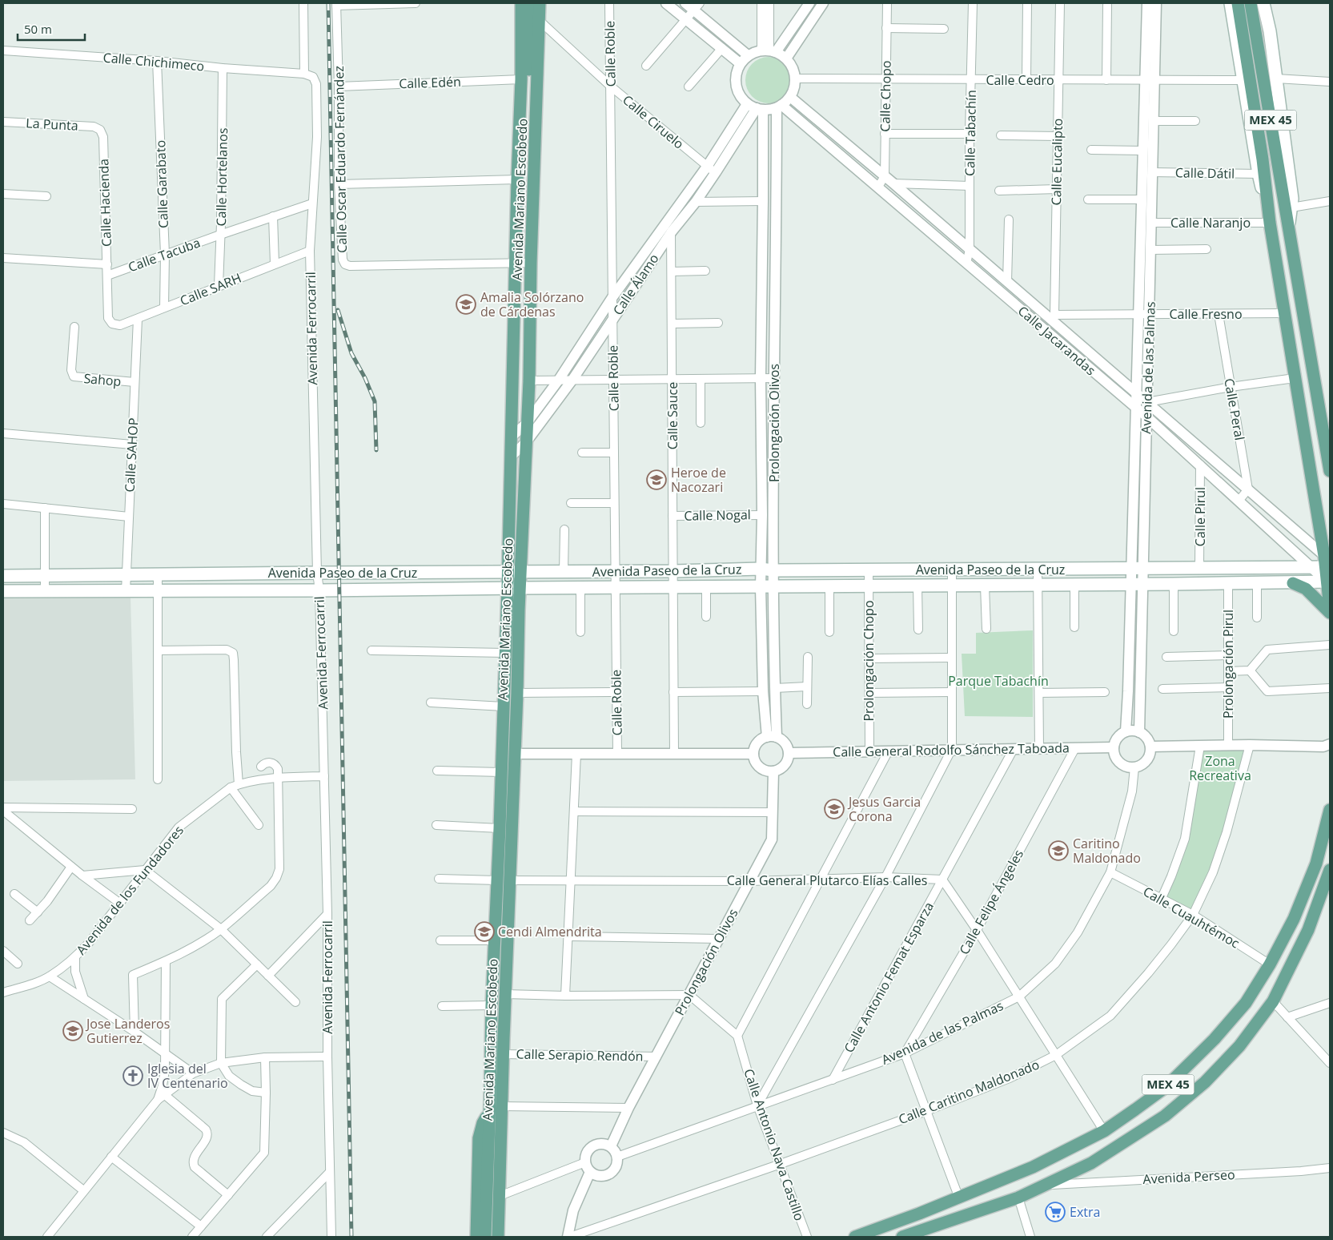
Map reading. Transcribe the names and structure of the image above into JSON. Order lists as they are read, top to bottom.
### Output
{
  "streets": {
    "main road": ["MEX 45", "Avenida Mariano Escobedo", "Avenida Paseo de la Cruz"],
    "street": [
      "Calle Roble",
      "Calle Chichimeco",
      "Calle Cedro",
      "Calle Edén",
      "Calle Chopo",
      "Calle Ciruelo",
      "La Punta",
      "Calle Tabachín",
      "Calle Oscar Eduardo Fernández",
      "Calle Eucalipto",
      "Calle Dátil",
      "Calle Hortelanos",
      "Calle Garabato",
      "Calle Hacienda",
      "Calle Naranjo",
      "Calle Tacuba",
      "Calle Álamo",
      "Calle SARH",
      "Calle Fresno",
      "Avenida Ferrocarril",
      "Calle Jacarandas",
      "Avenida de las Palmas",
      "Sahop",
      "Calle Peral",
      "Calle Sauce",
      "Prolongación Olivos",
      "Calle SAHOP",
      "Calle Nogal",
      "Calle Pirul",
      "Prolongación Chopo",
      "Prolongación Pirul",
      "Calle General Rodolfo Sánchez Taboada",
      "Calle General Plutarco Elías Calles",
      "Avenida de los Fundadores",
      "Calle Felipe Ángeles",
      "Calle Cuauhtémoc",
      "Calle Antonio Femat Esparza",
      "Calle Serapio Rendón",
      "Calle Caritino Maldonado",
      "Calle Antonio Nava Castillo",
      "Avenida Perseo"
    ]
  },
  "crossings": [
    ["Calle Roble", "Calle Ciruelo"],
    ["Calle Roble", "Calle Álamo"],
    ["Calle Roble", "Avenida Paseo de la Cruz"],
    ["Calle Chichimeco", "Calle Hortelanos"],
    ["Calle Chichimeco", "Calle Garabato"],
    ["Calle Chichimeco", "Avenida Ferrocarril"],
    ["Calle Cedro", "Calle Chopo"],
    ["Calle Cedro", "Calle Tabachín"],
    ["Calle Cedro", "Calle Eucalipto"],
    ["Calle Cedro", "Calle Álamo"],
    ["Calle Cedro", "Calle Jacarandas"],
    ["Calle Cedro", "Avenida de las Palmas"],
    ["Calle Cedro", "Prolongación Olivos"],
    ["Calle Edén", "Calle Oscar Eduardo Fernández"],
    ["Calle Edén", "Avenida Mariano Escobedo"],
    ["Calle Chopo", "Calle Jacarandas"],
    ["MEX 45", "Calle Naranjo"],
    ["MEX 45", "Calle Fresno"],
    ["MEX 45", "Calle Jacarandas"],
    ["MEX 45", "Avenida Paseo de la Cruz"],
    ["MEX 45", "Calle General Plutarco Elías Calles"],
    ["MEX 45", "Calle Cuauhtémoc"],
    ["MEX 45", "Avenida Perseo"],
    ["Calle Ciruelo", "Avenida Mariano Escobedo"],
    ["Calle Ciruelo", "Calle Álamo"],
    ["La Punta", "Calle Hacienda"],
    ["Calle Tabachín", "Calle Jacarandas"],
    ["Calle Oscar Eduardo Fernández", "Avenida Mariano Escobedo"],
    ["Calle Eucalipto", "Calle Fresno"],
    ["Calle Eucalipto", "Calle Jacarandas"],
    ["Calle Dátil", "Avenida de las Palmas"],
    ["Calle Hortelanos", "Calle Tacuba"],
    ["Calle Hortelanos", "Calle SARH"],
    ["Calle Garabato", "Calle Tacuba"],
    ["Calle Garabato", "Calle SARH"],
    ["Avenida Mariano Escobedo", "Calle Álamo"],
    ["Avenida Mariano Escobedo", "Avenida Paseo de la Cruz"],
    ["Avenida Mariano Escobedo", "Calle General Plutarco Elías Calles"],
    ["Avenida Mariano Escobedo", "Calle Serapio Rendón"],
    ["Calle Hacienda", "Calle Tacuba"],
    ["Calle Hacienda", "Calle SARH"],
    ["Calle Naranjo", "Avenida de las Palmas"],
    ["Calle Tacuba", "Avenida Ferrocarril"],
    ["Calle Álamo", "Calle Jacarandas"],
    ["Calle Álamo", "Calle Sauce"],
    ["Calle Álamo", "Prolongación Olivos"],
    ["Calle SARH", "Avenida Ferrocarril"],
    ["Calle SARH", "Calle SAHOP"],
    ["Calle Fresno", "Calle Jacarandas"],
    ["Calle Fresno", "Avenida de las Palmas"],
    ["Calle Fresno", "Calle Peral"],
    ["Avenida Ferrocarril", "Avenida Paseo de la Cruz"],
    ["Avenida Ferrocarril", "Avenida de los Fundadores"],
    ["Calle Jacarandas", "Avenida de las Palmas"],
    ["Calle Jacarandas", "Calle Peral"],
    ["Calle Jacarandas", "Prolongación Olivos"],
    ["Calle Jacarandas", "Calle Pirul"],
    ["Calle Jacarandas", "Avenida Paseo de la Cruz"],
    ["Avenida de las Palmas", "Prolongación Olivos"],
    ["Avenida de las Palmas", "Avenida Paseo de la Cruz"],
    ["Avenida de las Palmas", "Calle General Rodolfo Sánchez Taboada"],
    ["Avenida de las Palmas", "Calle General Plutarco Elías Calles"],
    ["Avenida de las Palmas", "Calle Felipe Ángeles"],
    ["Avenida de las Palmas", "Calle Cuauhtémoc"],
    ["Avenida de las Palmas", "Calle Antonio Femat Esparza"],
    ["Avenida de las Palmas", "Calle Antonio Nava Castillo"],
    ["Sahop", "Calle SAHOP"],
    ["Calle Sauce", "Calle Nogal"],
    ["Calle Sauce", "Avenida Paseo de la Cruz"],
    ["Prolongación Olivos", "Calle Nogal"],
    ["Prolongación Olivos", "Avenida Paseo de la Cruz"],
    ["Prolongación Olivos", "Calle General Rodolfo Sánchez Taboada"],
    ["Prolongación Olivos", "Calle General Plutarco Elías Calles"],
    ["Prolongación Olivos", "Calle Serapio Rendón"],
    ["Calle SAHOP", "Avenida Paseo de la Cruz"],
    ["Calle Pirul", "Avenida Paseo de la Cruz"],
    ["Avenida Paseo de la Cruz", "Prolongación Chopo"],
    ["Avenida Paseo de la Cruz", "Prolongación Pirul"],
    ["Prolongación Chopo", "Calle General Rodolfo Sánchez Taboada"],
    ["Calle General Rodolfo Sánchez Taboada", "Calle Felipe Ángeles"],
    ["Calle General Rodolfo Sánchez Taboada", "Calle Antonio Femat Esparza"],
    ["Calle General Plutarco Elías Calles", "Calle Felipe Ángeles"],
    ["Calle General Plutarco Elías Calles", "Calle Antonio Femat Esparza"],
    ["Calle General Plutarco Elías Calles", "Calle Caritino Maldonado"],
    ["Calle Cuauhtémoc", "Calle Caritino Maldonado"],
    ["Calle Caritino Maldonado", "Calle Antonio Nava Castillo"]
  ],
  "parks": ["Parque Tabachín", "Zona Recreativa"],
  "places": {
    "school or university": [
      "Amalia Solórzano de Cárdenas",
      "Heroe de Nacozari",
      "Jesus Garcia Corona",
      "Caritino Maldonado",
      "Cendi Almendrita",
      "Jose Landeros Gutierrez"
    ],
    "church": ["Iglesia del IV Centenario"],
    "supermarket": ["Extra"]
  },
  "scale_bar": "50 m"
}
